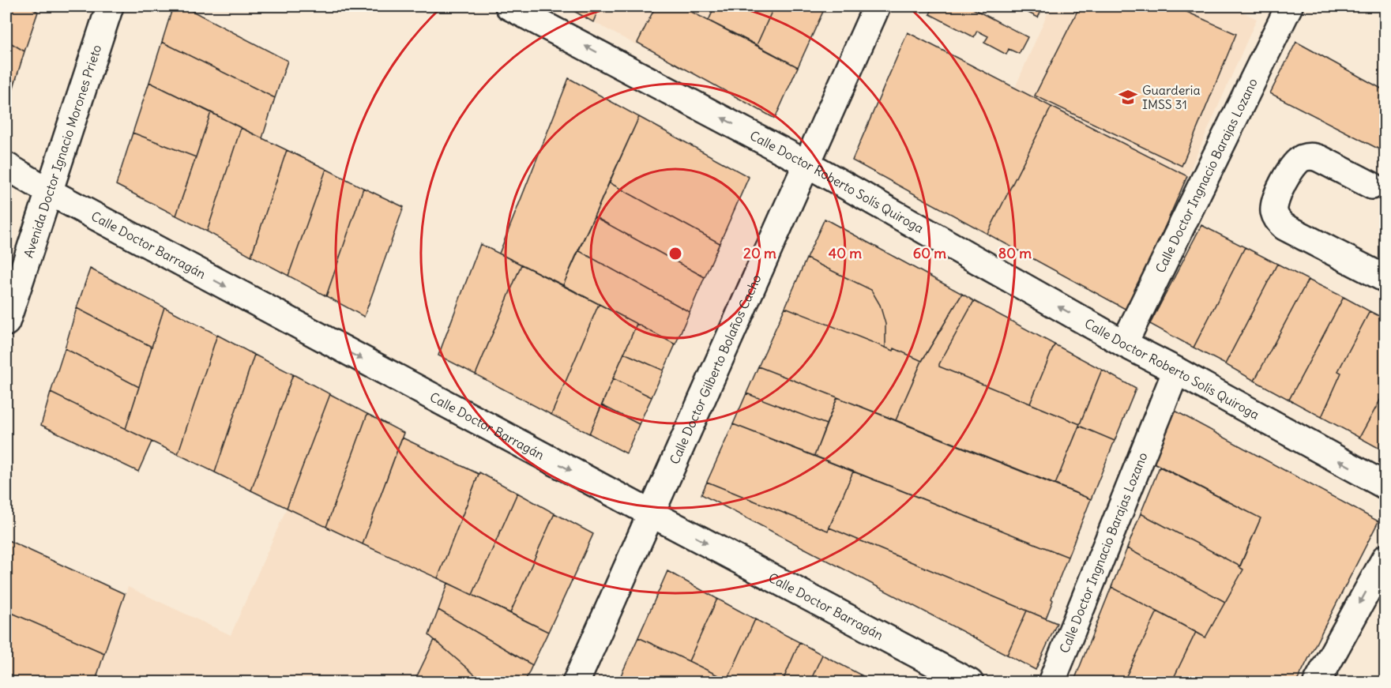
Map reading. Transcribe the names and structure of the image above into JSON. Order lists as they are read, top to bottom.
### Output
{
  "streets": {
    "street": [
      "Avenida Doctor Ignacio Morones Prieto",
      "Calle Doctor Ingnacio Barajas Lozano",
      "Calle Doctor Roberto Solís Quiroga",
      "Calle Doctor Barragán",
      "Calle Doctor Gilberto Bolaños Cacho"
    ]
  },
  "crossings": [
    ["Avenida Doctor Ignacio Morones Prieto", "Calle Doctor Barragán"],
    ["Calle Doctor Ingnacio Barajas Lozano", "Calle Doctor Roberto Solís Quiroga"],
    ["Calle Doctor Roberto Solís Quiroga", "Calle Doctor Gilberto Bolaños Cacho"],
    ["Calle Doctor Barragán", "Calle Doctor Gilberto Bolaños Cacho"]
  ],
  "one_way": ["Calle Doctor Roberto Solís Quiroga", "Calle Doctor Barragán"],
  "places": {
    "school or university": ["Guarderia IMSS 31"]
  },
  "rings": [
    "20 m",
    "40 m",
    "60 m",
    "80 m"
  ]
}
